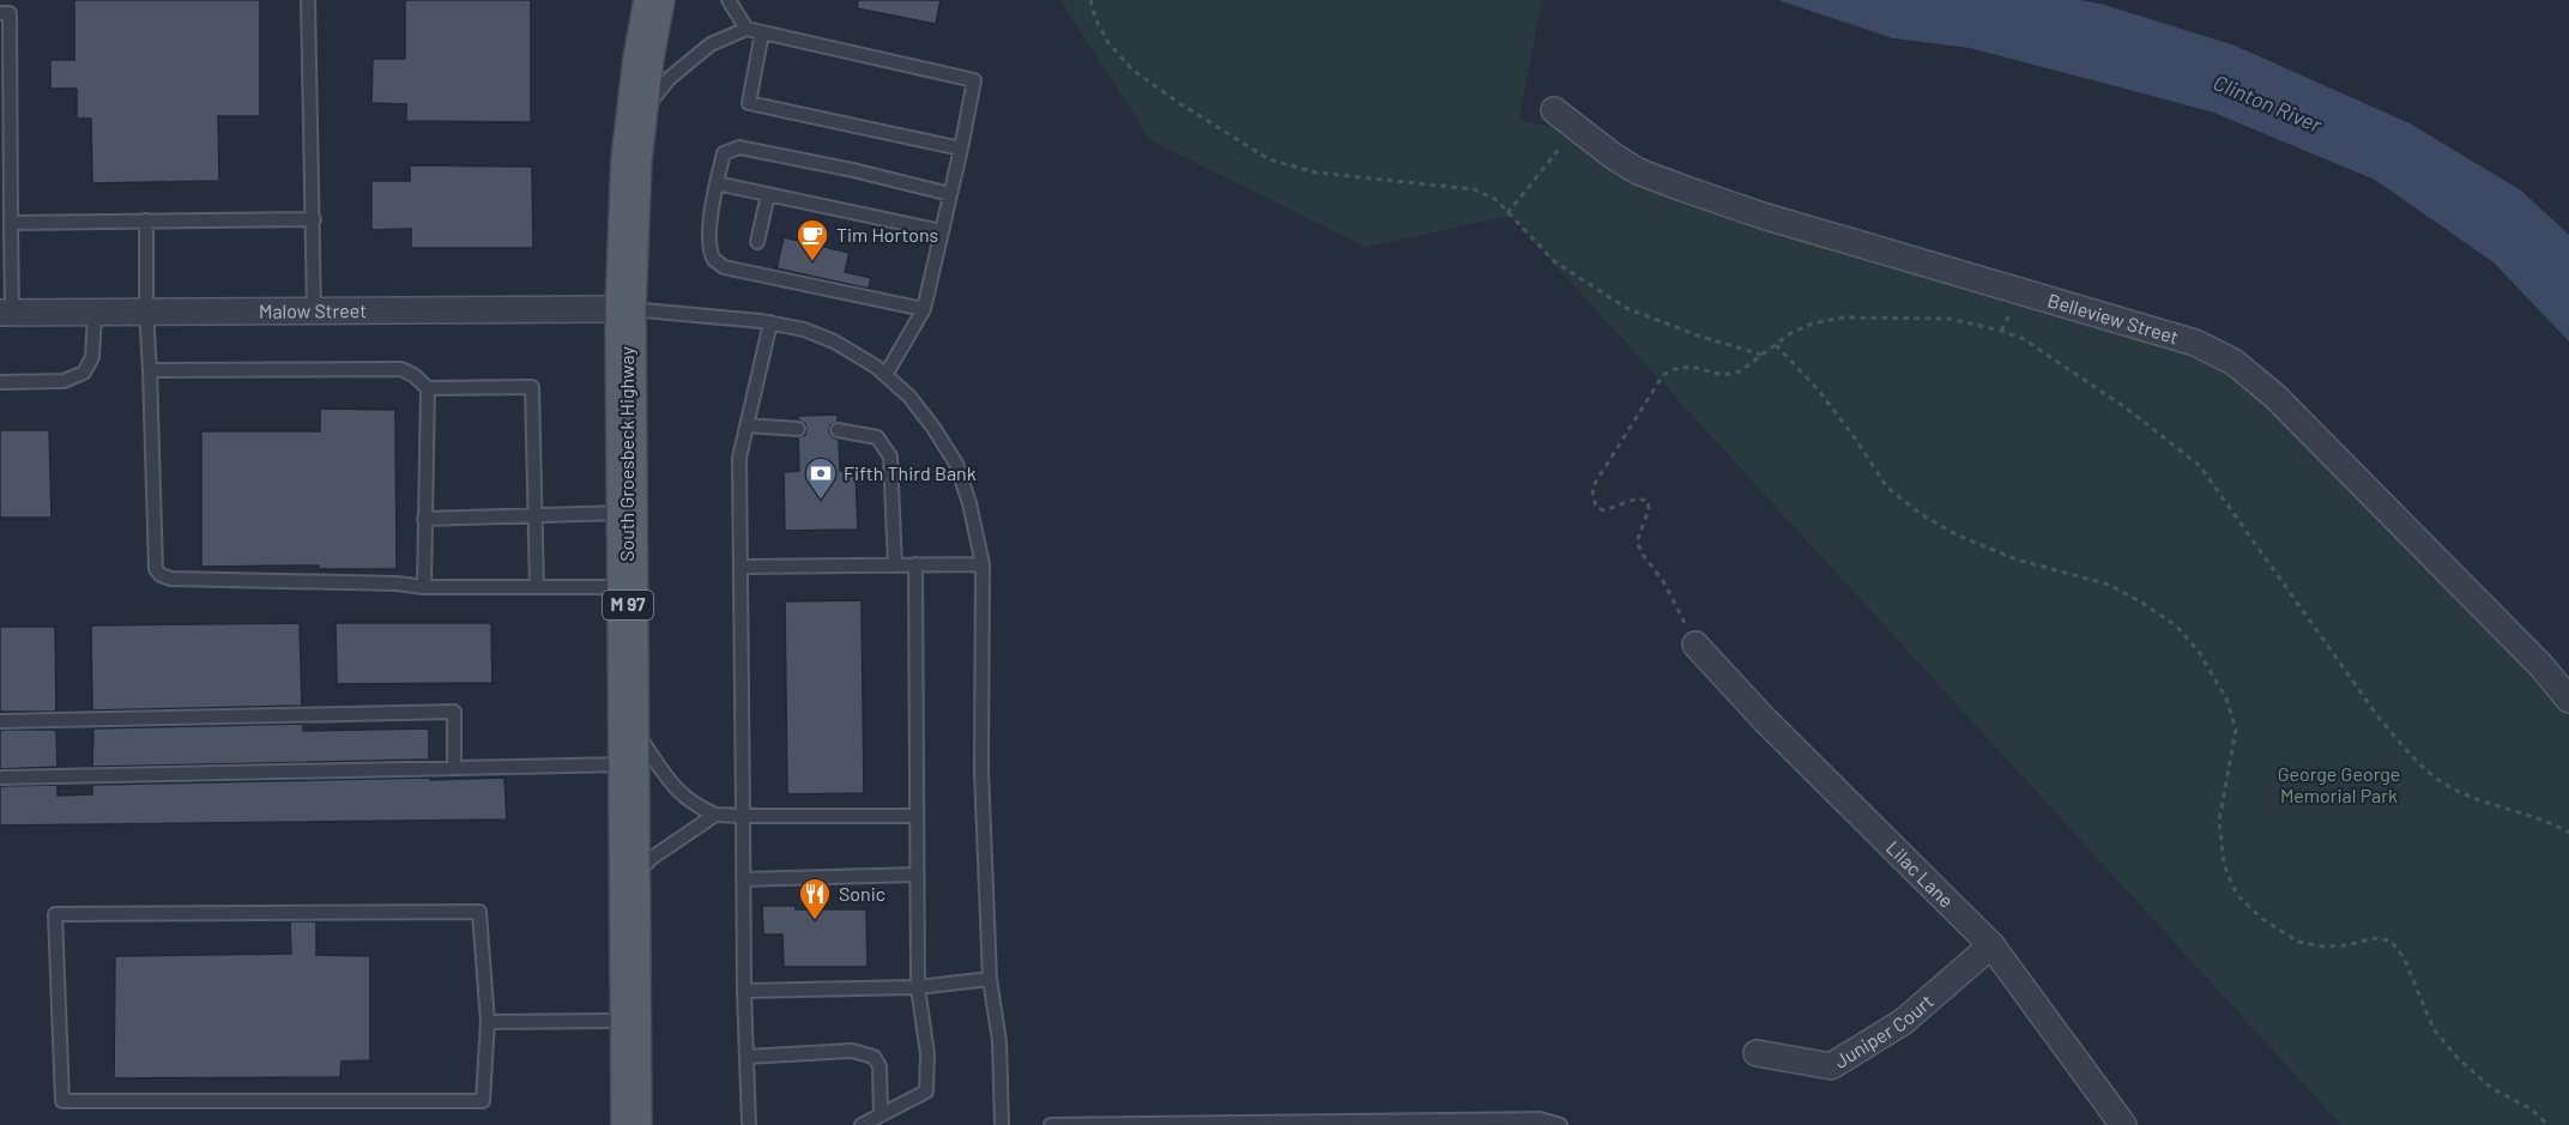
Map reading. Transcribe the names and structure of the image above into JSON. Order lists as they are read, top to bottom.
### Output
{
  "streets": {
    "main road": ["South Groesbeck Highway", "M 97"],
    "street": [
      "Malow Street",
      "Belleview Street",
      "Lilac Lane",
      "Juniper Court"
    ]
  },
  "crossings": [
    ["Malow Street", "South Groesbeck Highway"],
    ["Lilac Lane", "Juniper Court"]
  ],
  "water": ["Clinton River"],
  "parks": ["George George Memorial Park"],
  "places": {
    "cafe": ["Tim Hortons"],
    "bank": ["Fifth Third Bank"],
    "restaurant": ["Sonic"]
  }
}
